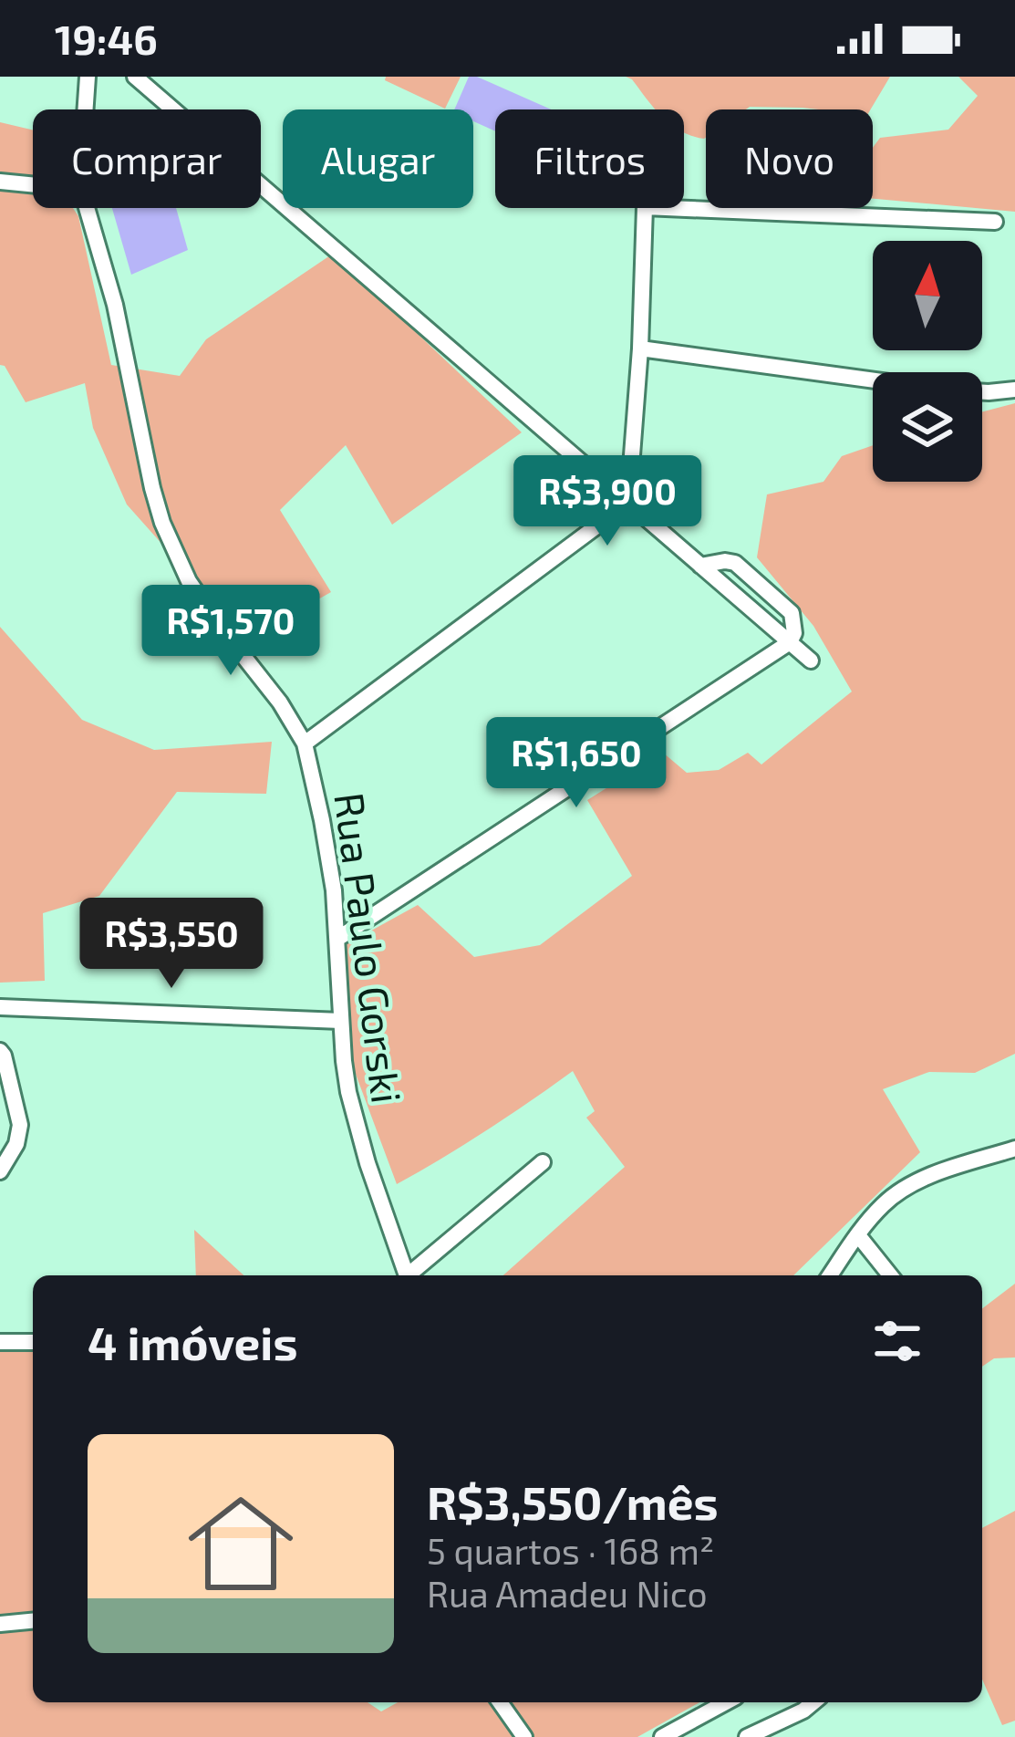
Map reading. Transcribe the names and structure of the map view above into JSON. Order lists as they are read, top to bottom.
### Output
{
  "streets": {
    "street": ["Rua Paulo Gorski"]
  },
  "north": "top",
  "page": {
    "status": "19:46",
    "chip": [
      "Comprar",
      "Alugar",
      "Filtros",
      "Novo"
    ],
    "price": [
      "R$3,900",
      "R$1,570",
      "R$1,650",
      "R$3,550"
    ],
    "heading": "4 imóveis",
    "list": [
      {
        "name": "R$3,550/mês",
        "note": "5 quartos · 168 m² · Rua Amadeu Nico"
      }
    ]
  }
}
